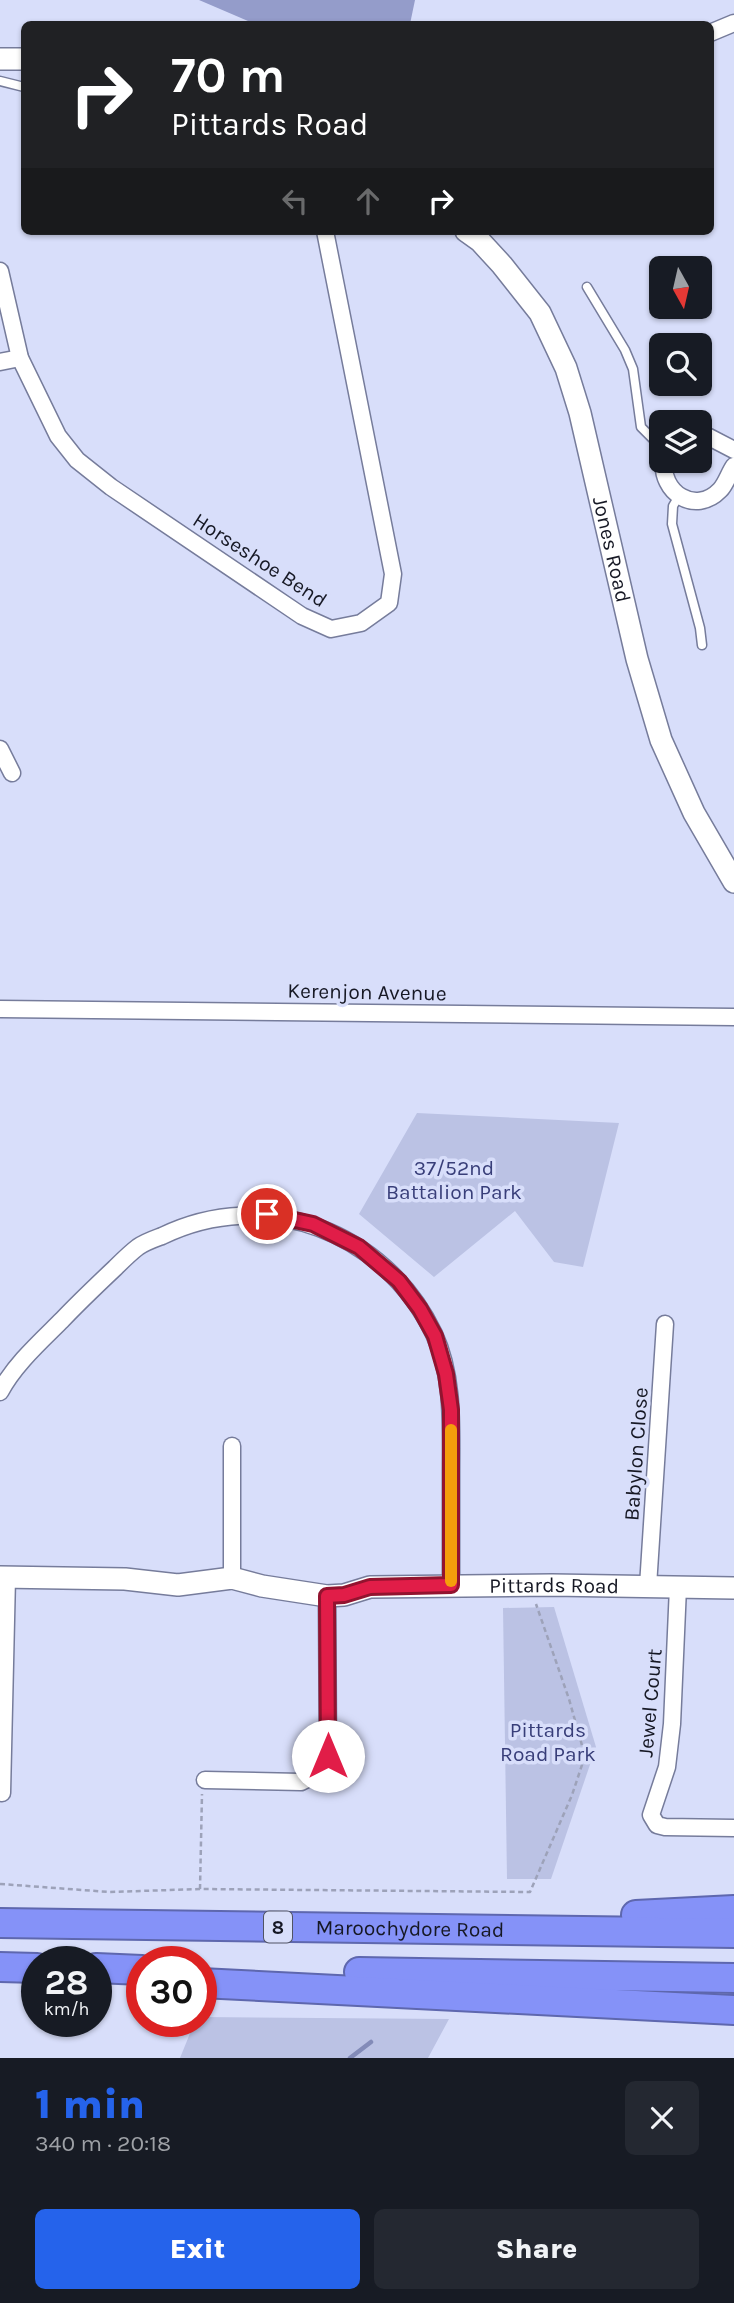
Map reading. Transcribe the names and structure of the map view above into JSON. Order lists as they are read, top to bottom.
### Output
{
  "streets": {
    "highway": ["8", "Maroochydore Road"],
    "street": [
      "Jones Road",
      "Horseshoe Bend",
      "Kerenjon Avenue",
      "Babylon Close",
      "Pittards Road",
      "Jewel Court"
    ]
  },
  "crossings": [
    ["Babylon Close", "Pittards Road"],
    ["Pittards Road", "Jewel Court"]
  ],
  "parks": ["37/52nd Battalion Park", "Pittards Road Park"],
  "north": "bottom",
  "page": {
    "turn": ["70 m", "Pittards Road"],
    "speed": "28 km/h",
    "limit": "30",
    "heading": ["1 min", "340 m · 20:18"],
    "buttons": ["Exit", "Share"]
  }
}
